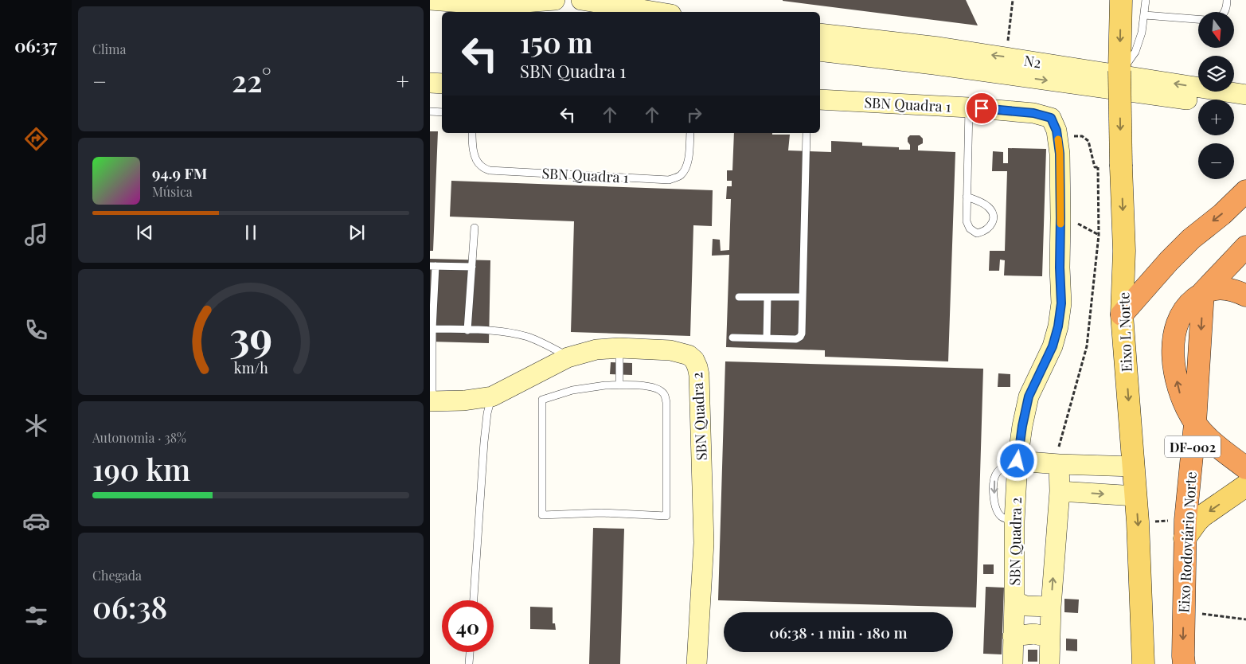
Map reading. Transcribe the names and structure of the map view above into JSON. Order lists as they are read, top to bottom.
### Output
{
  "streets": {
    "highway": ["DF-002", "Eixo Rodoviário Norte"],
    "main road": ["Eixo L Norte"],
    "street": ["N2", "SBN Quadra 1", "SBN Quadra 2"]
  },
  "crossings": [
    ["SBN Quadra 1", "SBN Quadra 2"]
  ],
  "one_way": ["Eixo L Norte", "Eixo Rodoviário Norte"],
  "north": "bottom",
  "page": {
    "tabs": "06:37",
    "tile": [
      "Clima",
      ["Autonomia · 38%", "190 km"],
      ["Chegada", "06:38"]
    ],
    "map_buttons": ["+", "−"],
    "turn": ["150 m", "SBN Quadra 1"],
    "heat": ["−", "22°", "+"],
    "song": ["94.9 FM", "Música"],
    "limit": "40",
    "trip": "06:38 · 1 min · 180 m",
    "gauge": ["39", "km/h"]
  }
}
